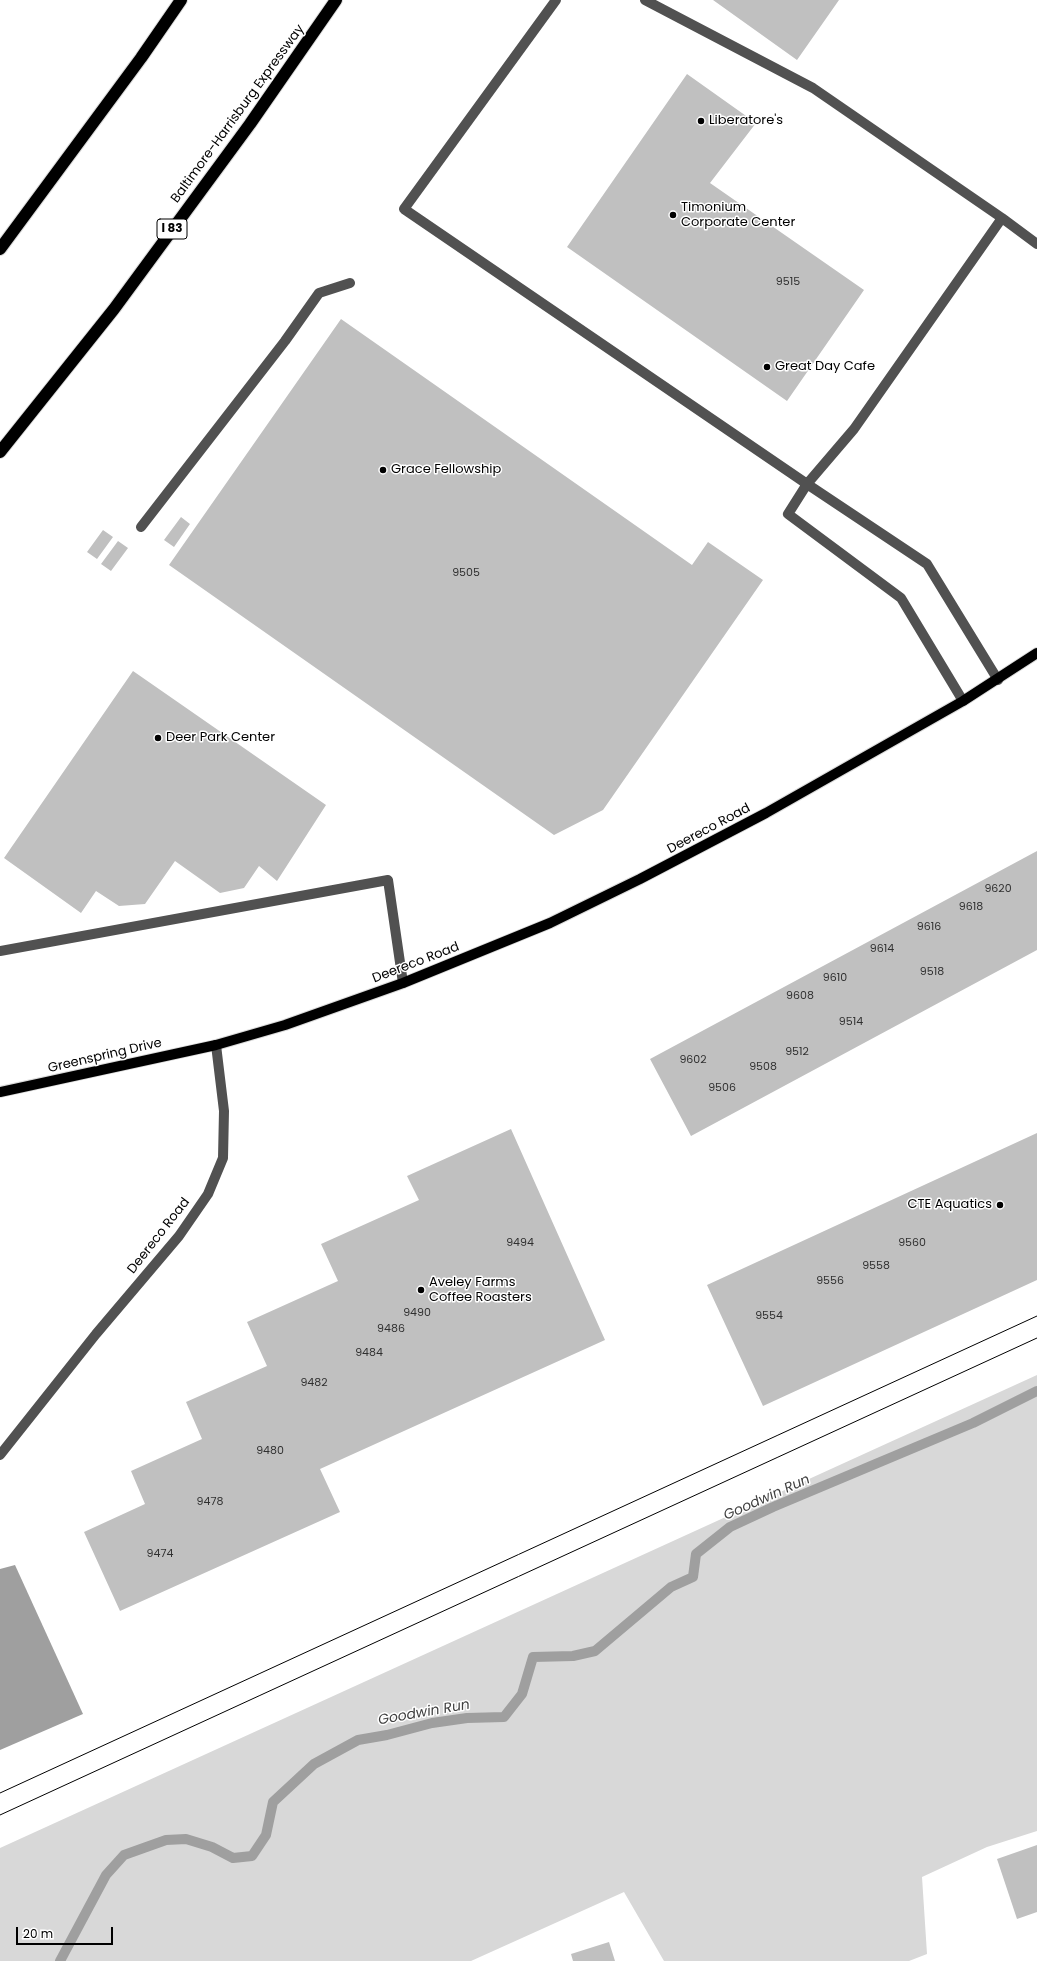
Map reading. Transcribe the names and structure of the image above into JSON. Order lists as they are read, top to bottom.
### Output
{
  "streets": {
    "highway": ["Baltimore-Harrisburg Expressway", "I 83"],
    "main road": ["Deereco Road", "Greenspring Drive"]
  },
  "crossings": [
    ["Deereco Road", "Greenspring Drive"]
  ],
  "water": ["Goodwin Run"],
  "places": [
    "Liberatore's",
    "Timonium Corporate Center",
    "Great Day Cafe",
    "Grace Fellowship",
    "Deer Park Center",
    "CTE Aquatics",
    "Aveley Farms Coffee Roasters"
  ],
  "house_numbers": [
    "9515",
    "9505",
    "9620",
    "9618",
    "9616",
    "9614",
    "9518",
    "9610",
    "9608",
    "9514",
    "9512",
    "9602",
    "9508",
    "9506",
    "9494",
    "9560",
    "9558",
    "9556",
    "9490",
    "9554",
    "9486",
    "9484",
    "9482",
    "9480",
    "9478",
    "9474"
  ],
  "scale_bar": "20 m"
}
